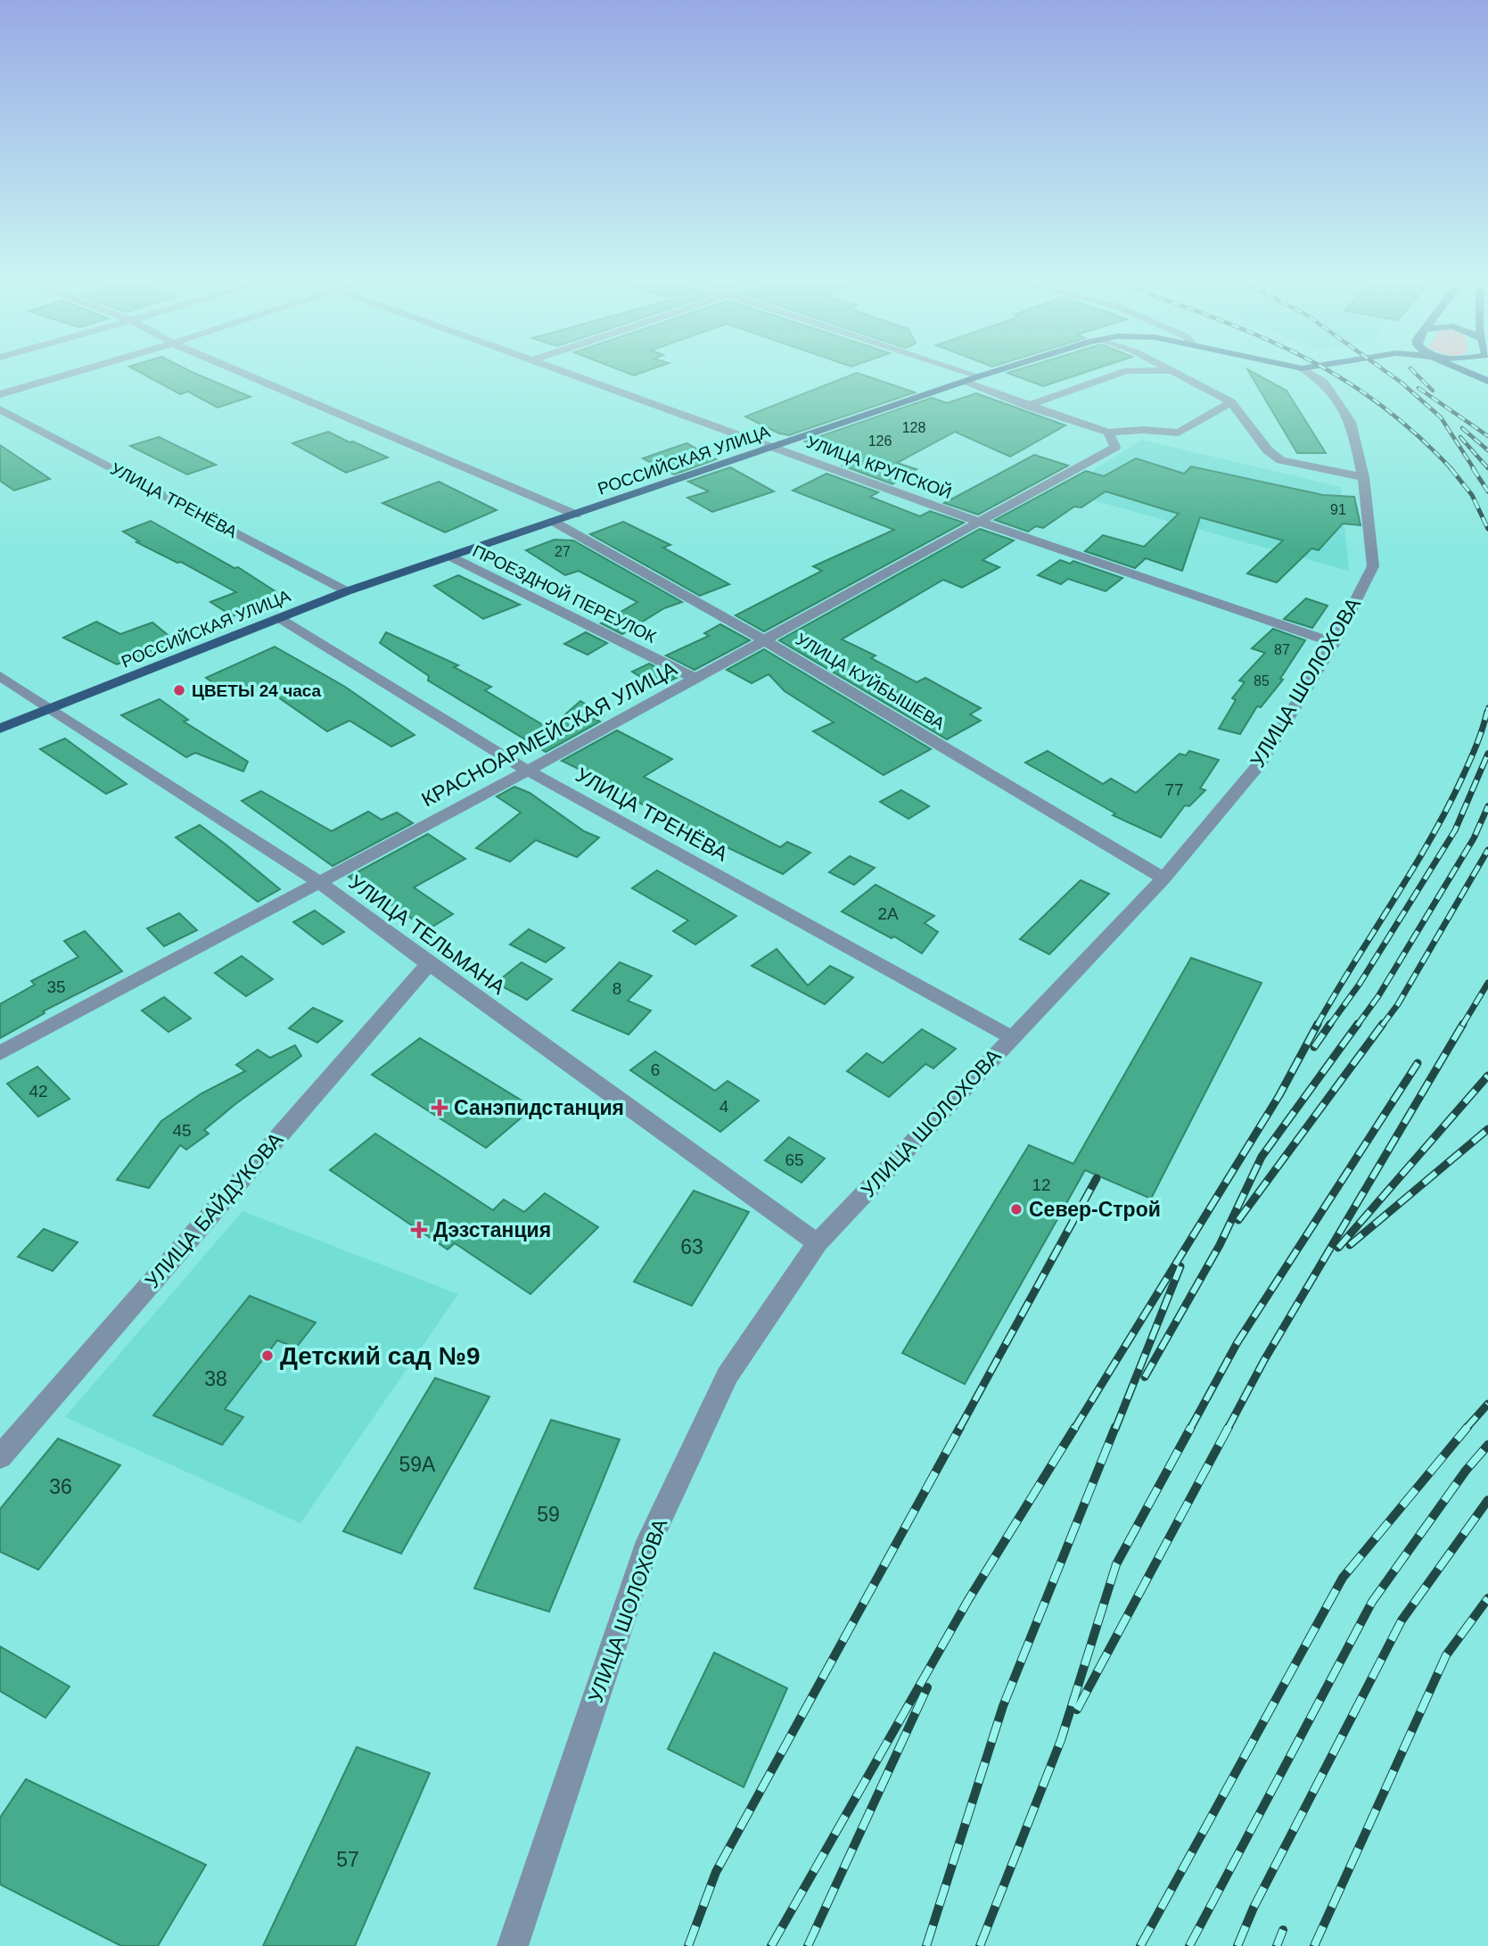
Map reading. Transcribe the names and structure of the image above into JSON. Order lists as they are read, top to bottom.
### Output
{
  "streets": {
    "main road": ["РОССИЙСКАЯ УЛИЦА"],
    "street": [
      "УЛИЦА КРУПСКОЙ",
      "УЛИЦА ТРЕНЁВА",
      "ПРОЕЗДНОЙ ПЕРЕУЛОК",
      "УЛИЦА КУЙБЫШЕВА",
      "УЛИЦА ШОЛОХОВА",
      "КРАСНОАРМЕЙСКАЯ УЛИЦА",
      "УЛИЦА ТЕЛЬМАНА",
      "УЛИЦА БАЙДУКОВА"
    ]
  },
  "crossings": [
    ["РОССИЙСКАЯ УЛИЦА", "УЛИЦА КРУПСКОЙ"],
    ["РОССИЙСКАЯ УЛИЦА", "УЛИЦА ТРЕНЁВА"],
    ["РОССИЙСКАЯ УЛИЦА", "ПРОЕЗДНОЙ ПЕРЕУЛОК"],
    ["РОССИЙСКАЯ УЛИЦА", "УЛИЦА КУЙБЫШЕВА"],
    ["РОССИЙСКАЯ УЛИЦА", "УЛИЦА ТЕЛЬМАНА"],
    ["УЛИЦА КРУПСКОЙ", "УЛИЦА ШОЛОХОВА"],
    ["УЛИЦА КРУПСКОЙ", "КРАСНОАРМЕЙСКАЯ УЛИЦА"],
    ["УЛИЦА ТРЕНЁВА", "УЛИЦА ШОЛОХОВА"],
    ["УЛИЦА ТРЕНЁВА", "КРАСНОАРМЕЙСКАЯ УЛИЦА"],
    ["ПРОЕЗДНОЙ ПЕРЕУЛОК", "КРАСНОАРМЕЙСКАЯ УЛИЦА"],
    ["УЛИЦА КУЙБЫШЕВА", "УЛИЦА ШОЛОХОВА"],
    ["УЛИЦА КУЙБЫШЕВА", "КРАСНОАРМЕЙСКАЯ УЛИЦА"],
    ["УЛИЦА ШОЛОХОВА", "УЛИЦА ТЕЛЬМАНА"],
    ["КРАСНОАРМЕЙСКАЯ УЛИЦА", "УЛИЦА ТЕЛЬМАНА"],
    ["УЛИЦА ТЕЛЬМАНА", "УЛИЦА БАЙДУКОВА"]
  ],
  "places": {
    "other": ["ЦВЕТЫ 24 часа", "Север-Строй", "Детский сад №9"],
    "health": ["Санэпидстанция", "Дэзстанция"]
  },
  "house_numbers": [
    "128",
    "126",
    "91",
    "27",
    "87",
    "85",
    "77",
    "2А",
    "35",
    "8",
    "6",
    "42",
    "4",
    "45",
    "65",
    "12",
    "63",
    "38",
    "59А",
    "36",
    "59",
    "57"
  ]
}
